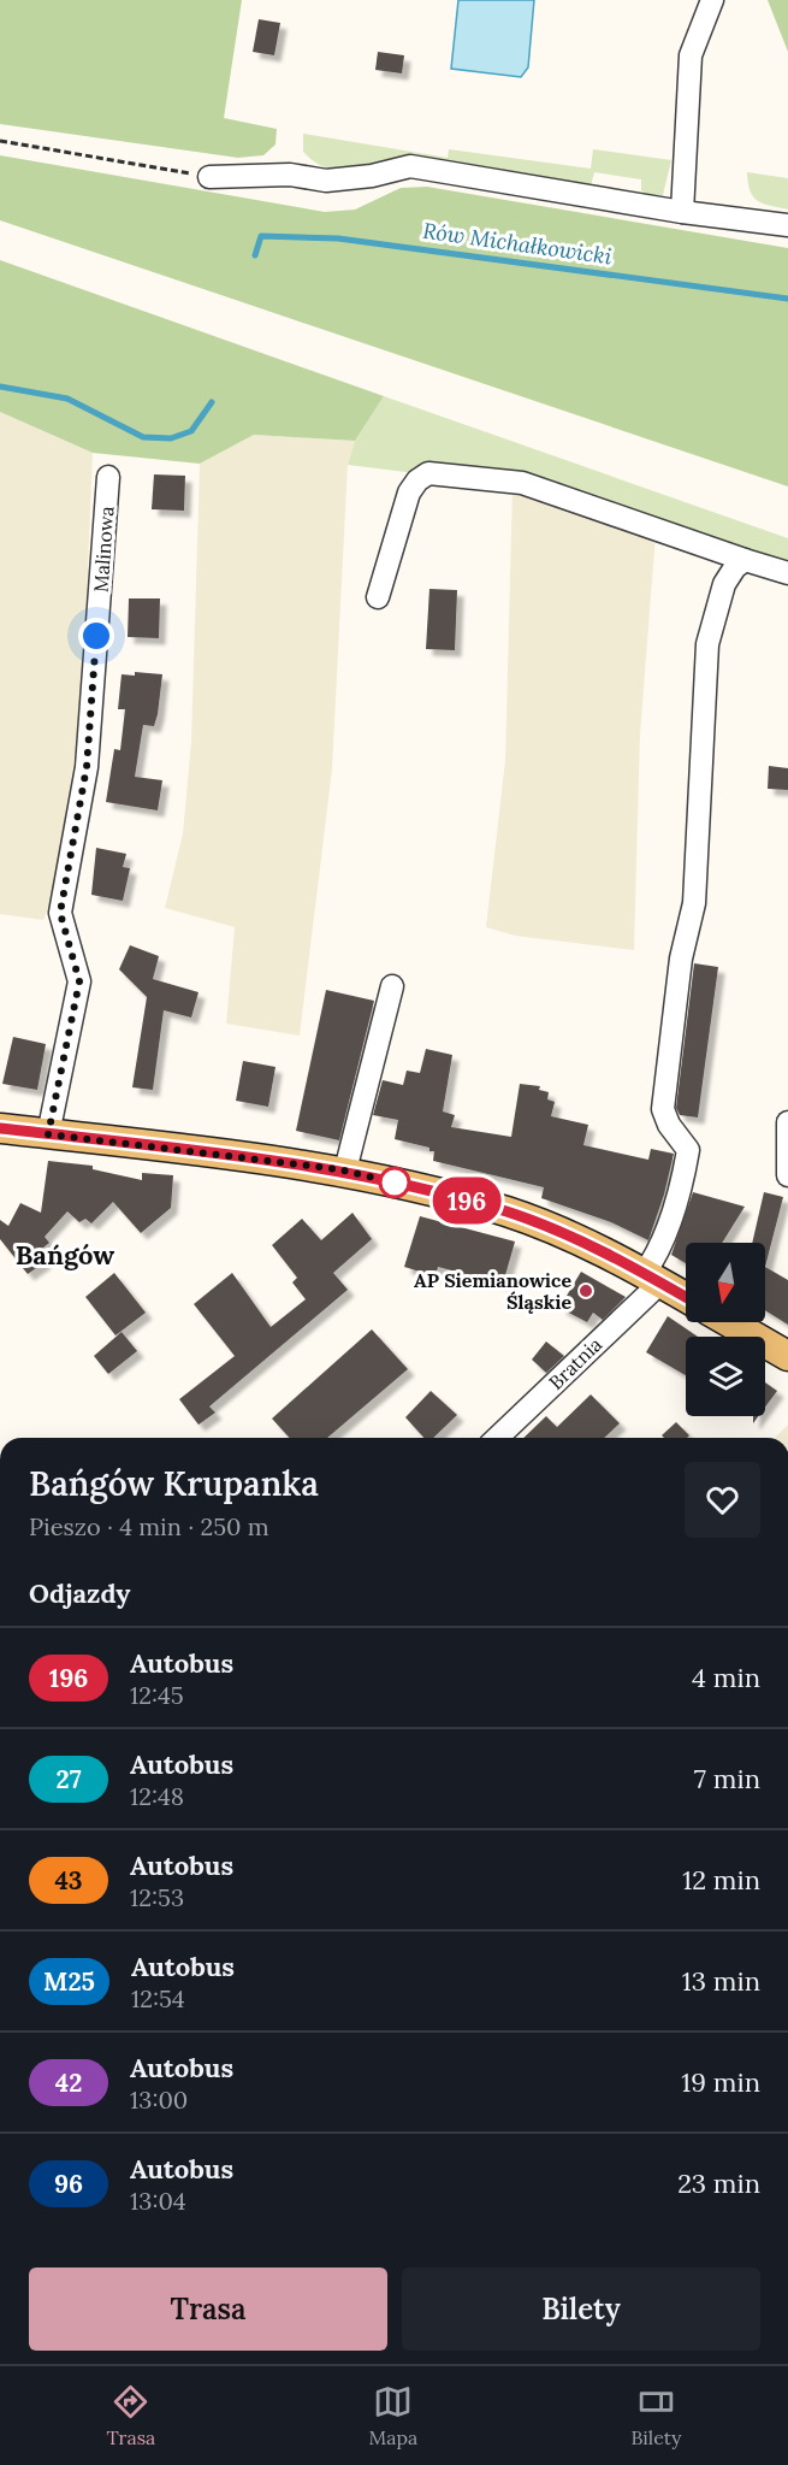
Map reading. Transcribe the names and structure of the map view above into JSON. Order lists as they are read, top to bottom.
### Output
{
  "streets": {
    "street": ["Malinowa", "Bratnia"]
  },
  "districts": ["Bańgów"],
  "water": ["Rów Michałkowicki"],
  "places": ["AP Siemianowice Śląskie"],
  "lines": ["bus line 196"],
  "north": "bottom",
  "page": {
    "on_map": "196",
    "heading": [
      ["Bańgów Krupanka", "Pieszo · 4 min · 250 m"],
      "Odjazdy"
    ],
    "list": [
      {
        "mark": "196",
        "name": "Autobus",
        "note": "12:45",
        "value": "4 min"
      },
      {
        "mark": "27",
        "name": "Autobus",
        "note": "12:48",
        "value": "7 min"
      },
      {
        "mark": "43",
        "name": "Autobus",
        "note": "12:53",
        "value": "12 min"
      },
      {
        "mark": "M25",
        "name": "Autobus",
        "note": "12:54",
        "value": "13 min"
      },
      {
        "mark": "42",
        "name": "Autobus",
        "note": "13:00",
        "value": "19 min"
      },
      {
        "mark": "96",
        "name": "Autobus",
        "note": "13:04",
        "value": "23 min"
      }
    ],
    "buttons": ["Trasa", "Bilety"],
    "tabs": ["Trasa", "Mapa", "Bilety"]
  }
}
